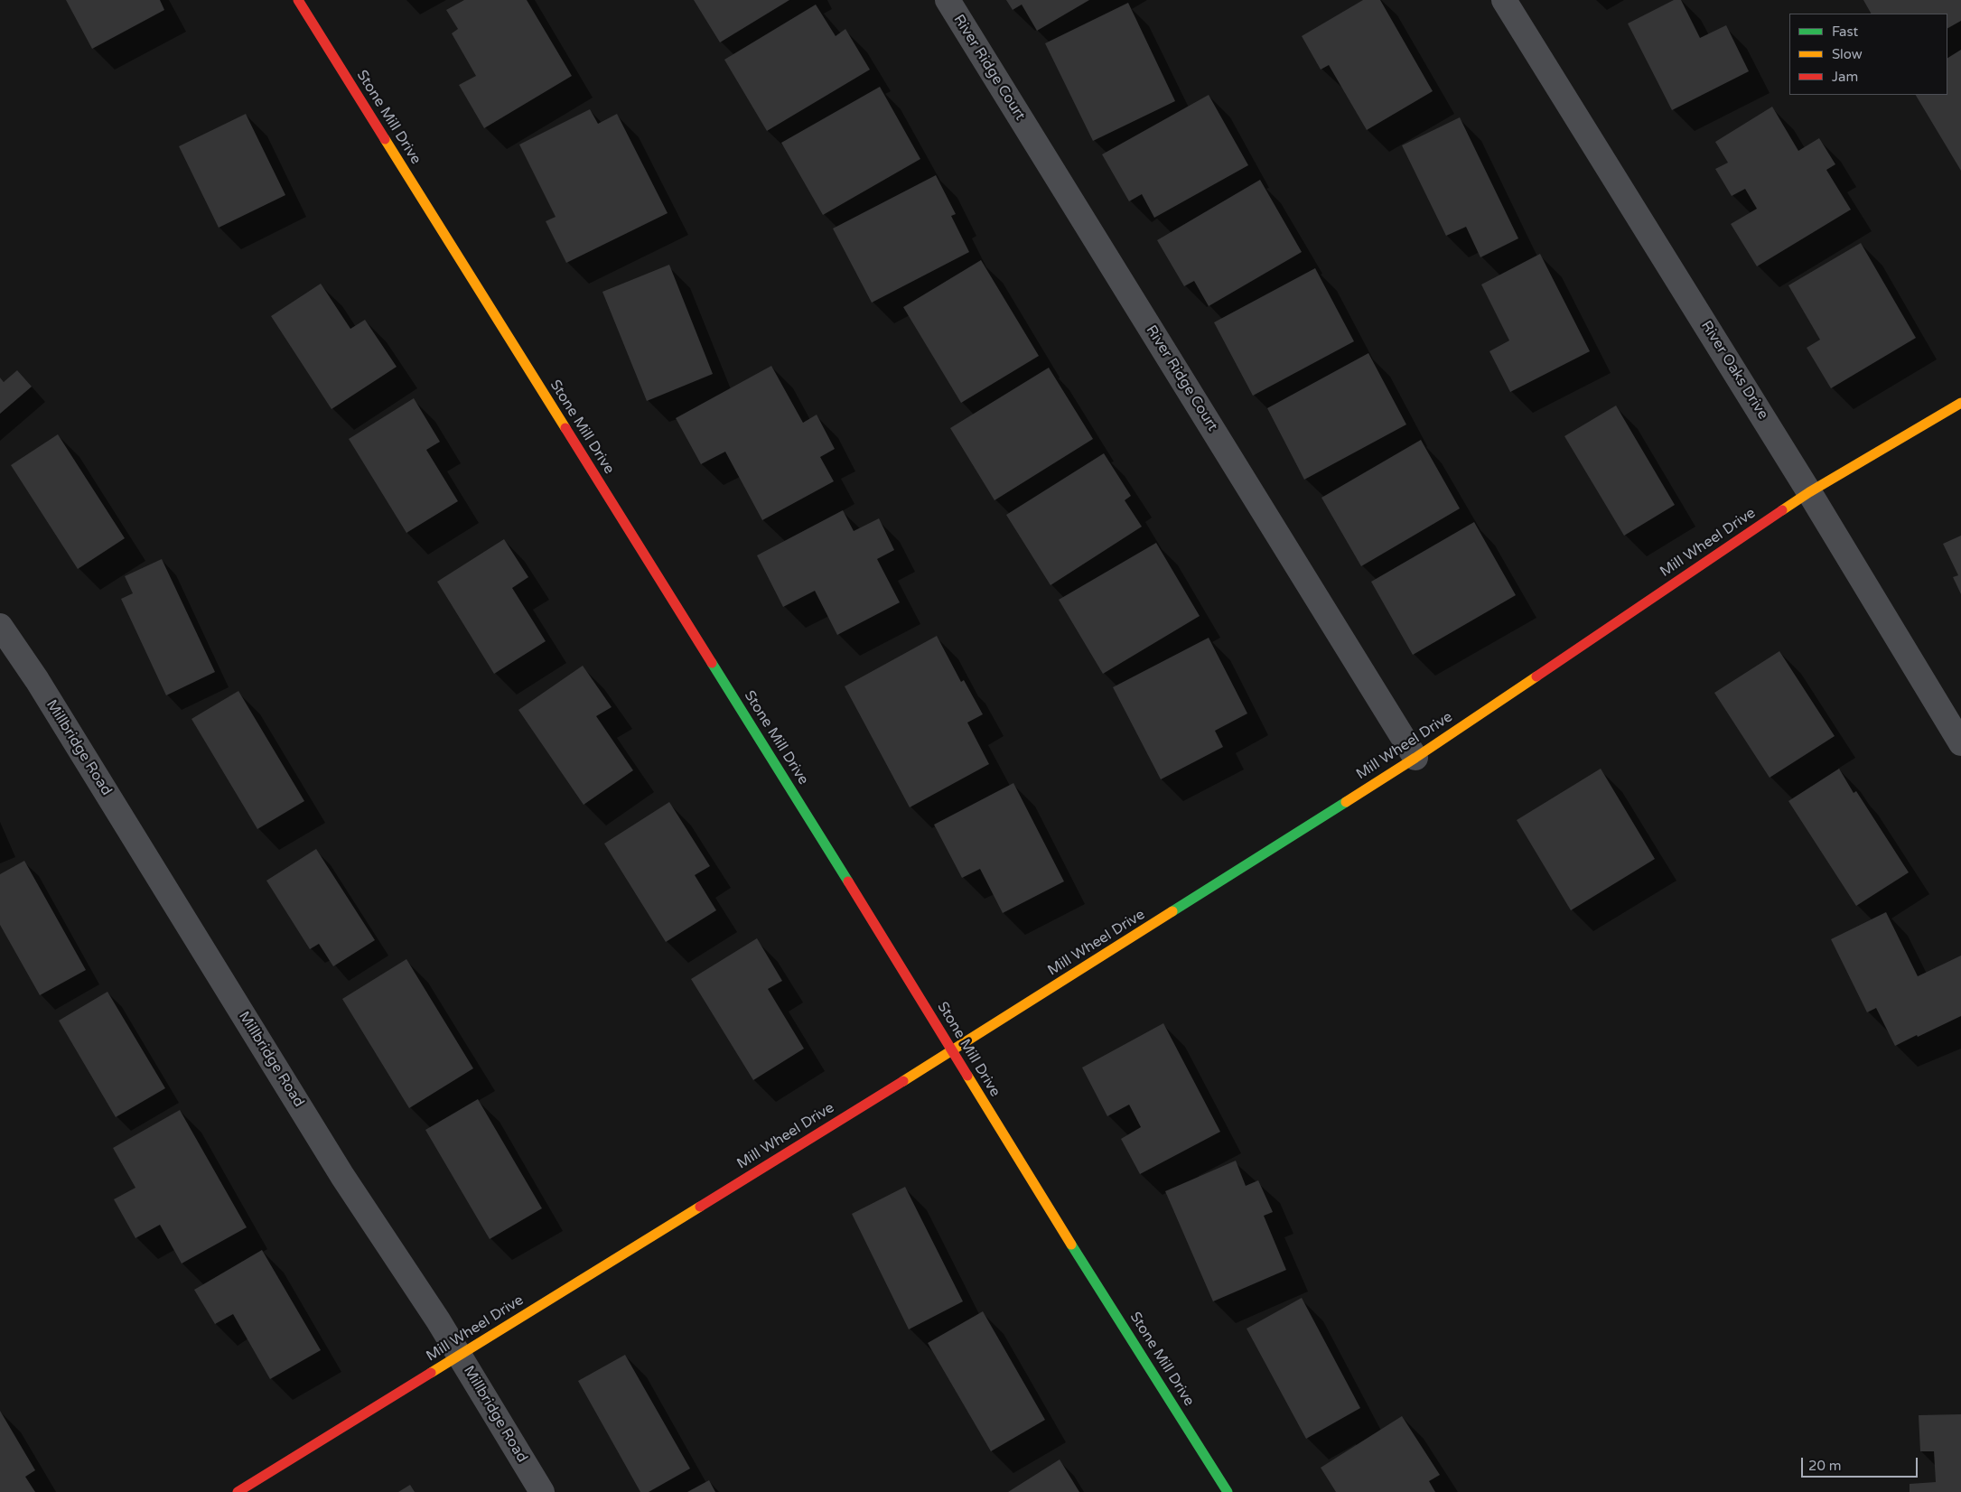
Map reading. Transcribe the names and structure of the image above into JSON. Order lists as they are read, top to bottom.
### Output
{
  "streets": {
    "street": [
      "River Ridge Court",
      "Stone Mill Drive",
      "River Oaks Drive",
      "Mill Wheel Drive",
      "Millbridge Road"
    ]
  },
  "crossings": [
    ["River Ridge Court", "Mill Wheel Drive"],
    ["Stone Mill Drive", "Mill Wheel Drive"],
    ["River Oaks Drive", "Mill Wheel Drive"],
    ["Mill Wheel Drive", "Millbridge Road"]
  ],
  "legend": ["Fast", "Slow", "Jam"],
  "scale_bar": "20 m"
}
